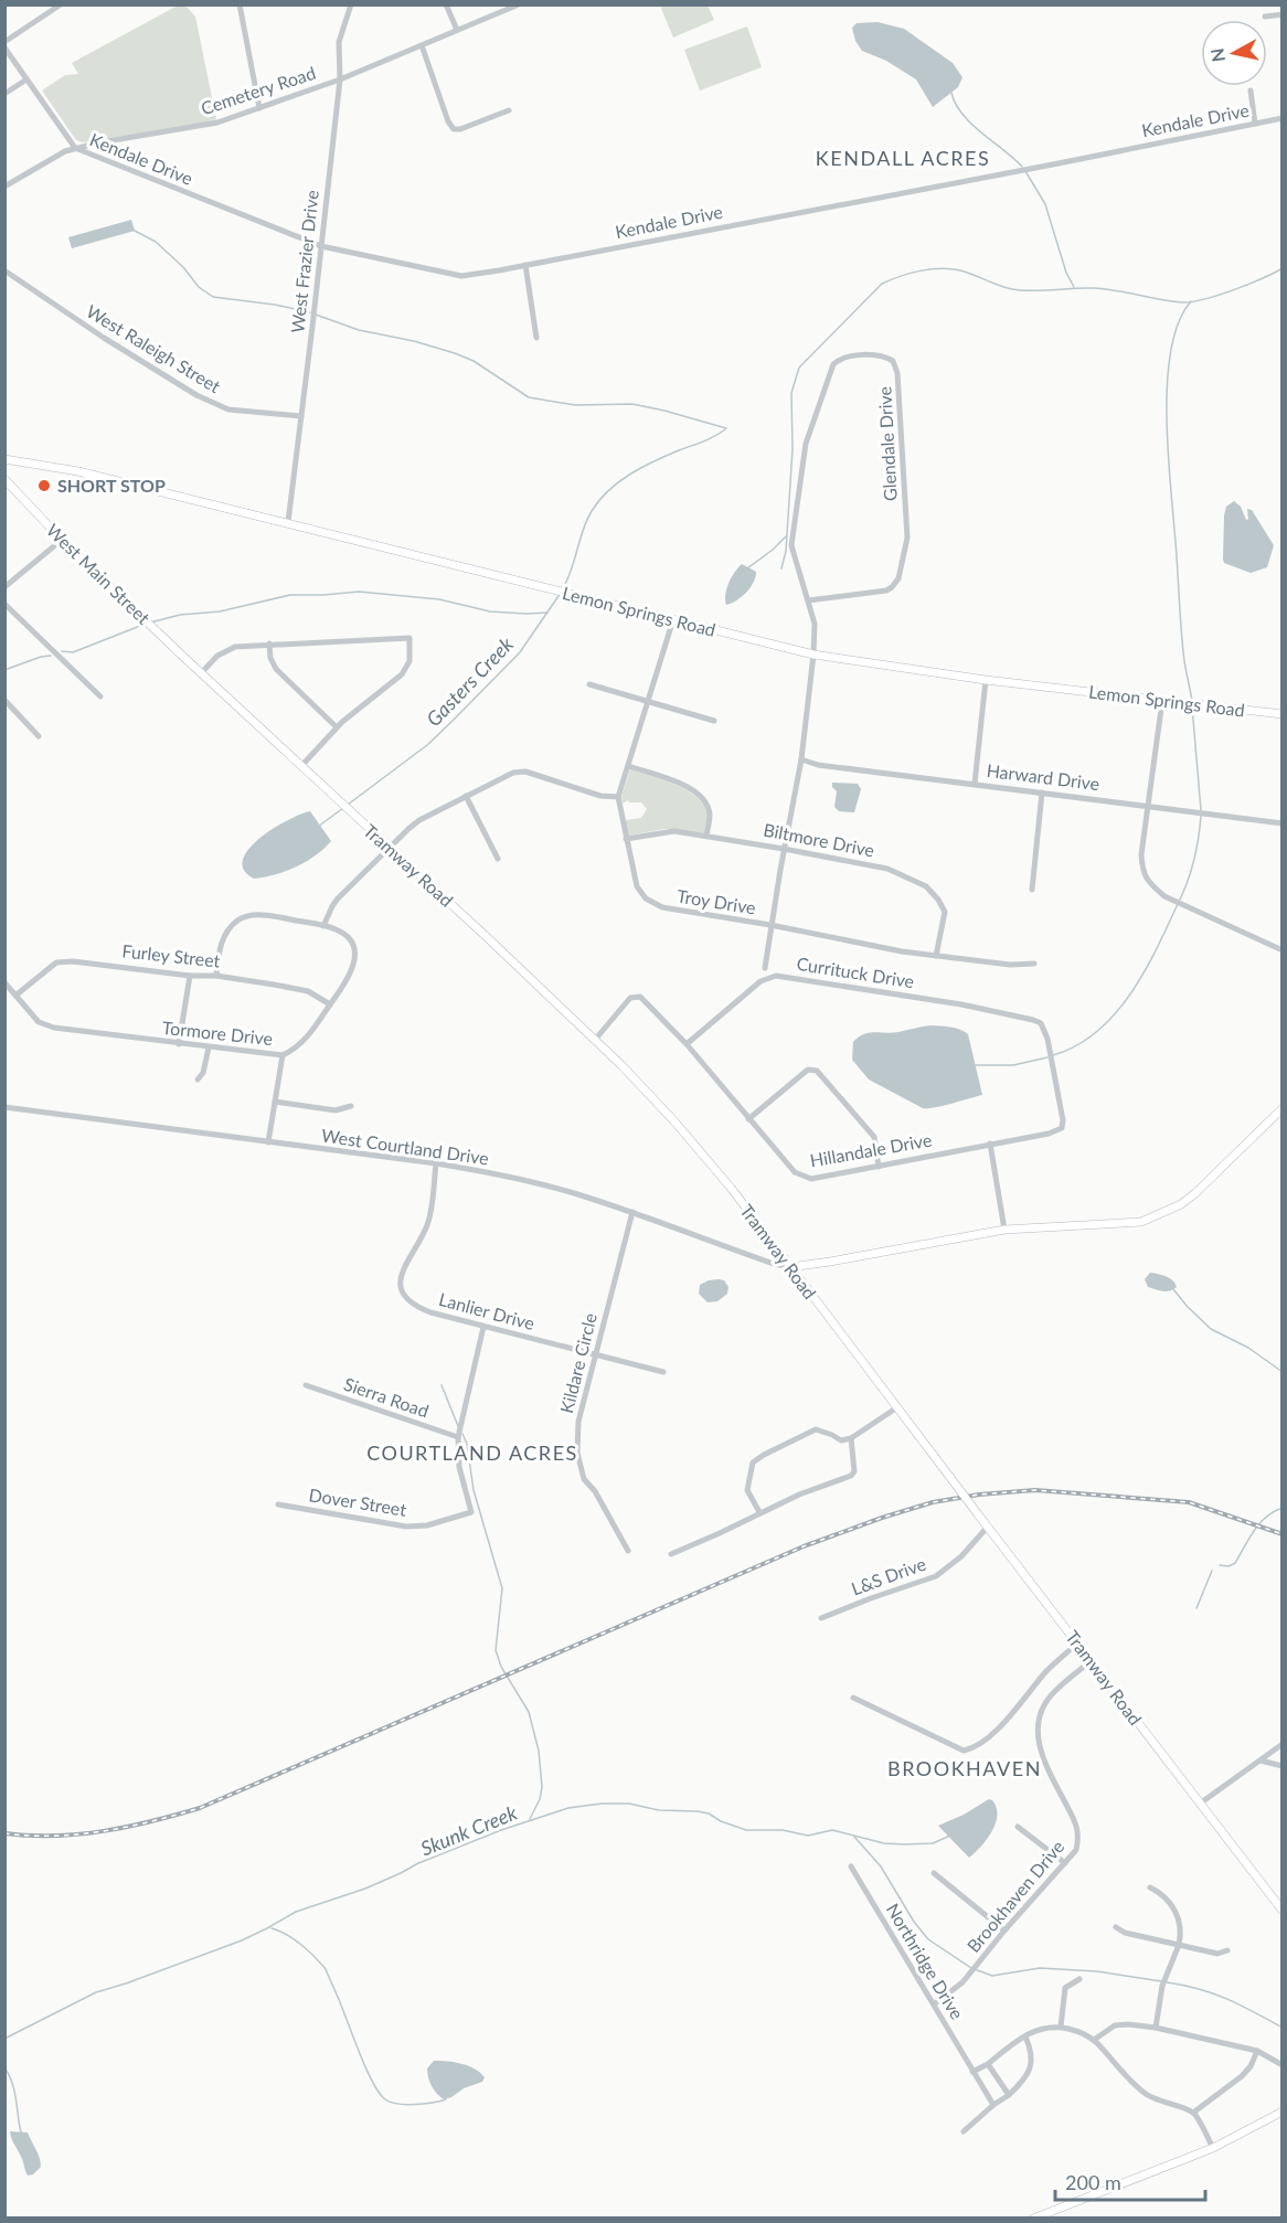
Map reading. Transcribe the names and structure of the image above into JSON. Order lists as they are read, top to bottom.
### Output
{
  "streets": {
    "street": [
      "Cemetery Road",
      "Kendale Drive",
      "West Frazier Drive",
      "West Raleigh Street",
      "Glendale Drive",
      "West Main Street",
      "Lemon Springs Road",
      "Harward Drive",
      "Biltmore Drive",
      "Tramway Road",
      "Troy Drive",
      "Furley Street",
      "Currituck Drive",
      "Tormore Drive",
      "West Courtland Drive",
      "Hillandale Drive",
      "Lanlier Drive",
      "Kildare Circle",
      "Sierra Road",
      "Dover Street",
      "L&S Drive",
      "Brookhaven Drive",
      "Northridge Drive"
    ]
  },
  "crossings": [
    ["Cemetery Road", "Kendale Drive"],
    ["Cemetery Road", "West Frazier Drive"],
    ["Kendale Drive", "West Frazier Drive"],
    ["West Frazier Drive", "West Raleigh Street"],
    ["West Frazier Drive", "Lemon Springs Road"],
    ["Glendale Drive", "Lemon Springs Road"],
    ["Glendale Drive", "Harward Drive"],
    ["Glendale Drive", "Biltmore Drive"],
    ["Glendale Drive", "Troy Drive"],
    ["West Main Street", "Tramway Road"],
    ["Lemon Springs Road", "Troy Drive"],
    ["Biltmore Drive", "Troy Drive"],
    ["Tramway Road", "West Courtland Drive"],
    ["Tramway Road", "Hillandale Drive"],
    ["Tramway Road", "L&S Drive"],
    ["Tramway Road", "Brookhaven Drive"],
    ["Furley Street", "Tormore Drive"],
    ["Currituck Drive", "Hillandale Drive"],
    ["West Courtland Drive", "Lanlier Drive"],
    ["West Courtland Drive", "Kildare Circle"],
    ["Lanlier Drive", "Kildare Circle"],
    ["Sierra Road", "Dover Street"],
    ["Brookhaven Drive", "Northridge Drive"]
  ],
  "districts": ["KENDALL ACRES", "COURTLAND ACRES", "BROOKHAVEN"],
  "water": ["Gasters Creek", "Skunk Creek"],
  "places": ["SHORT STOP"],
  "scale_bar": "200 m",
  "north": "left"
}
